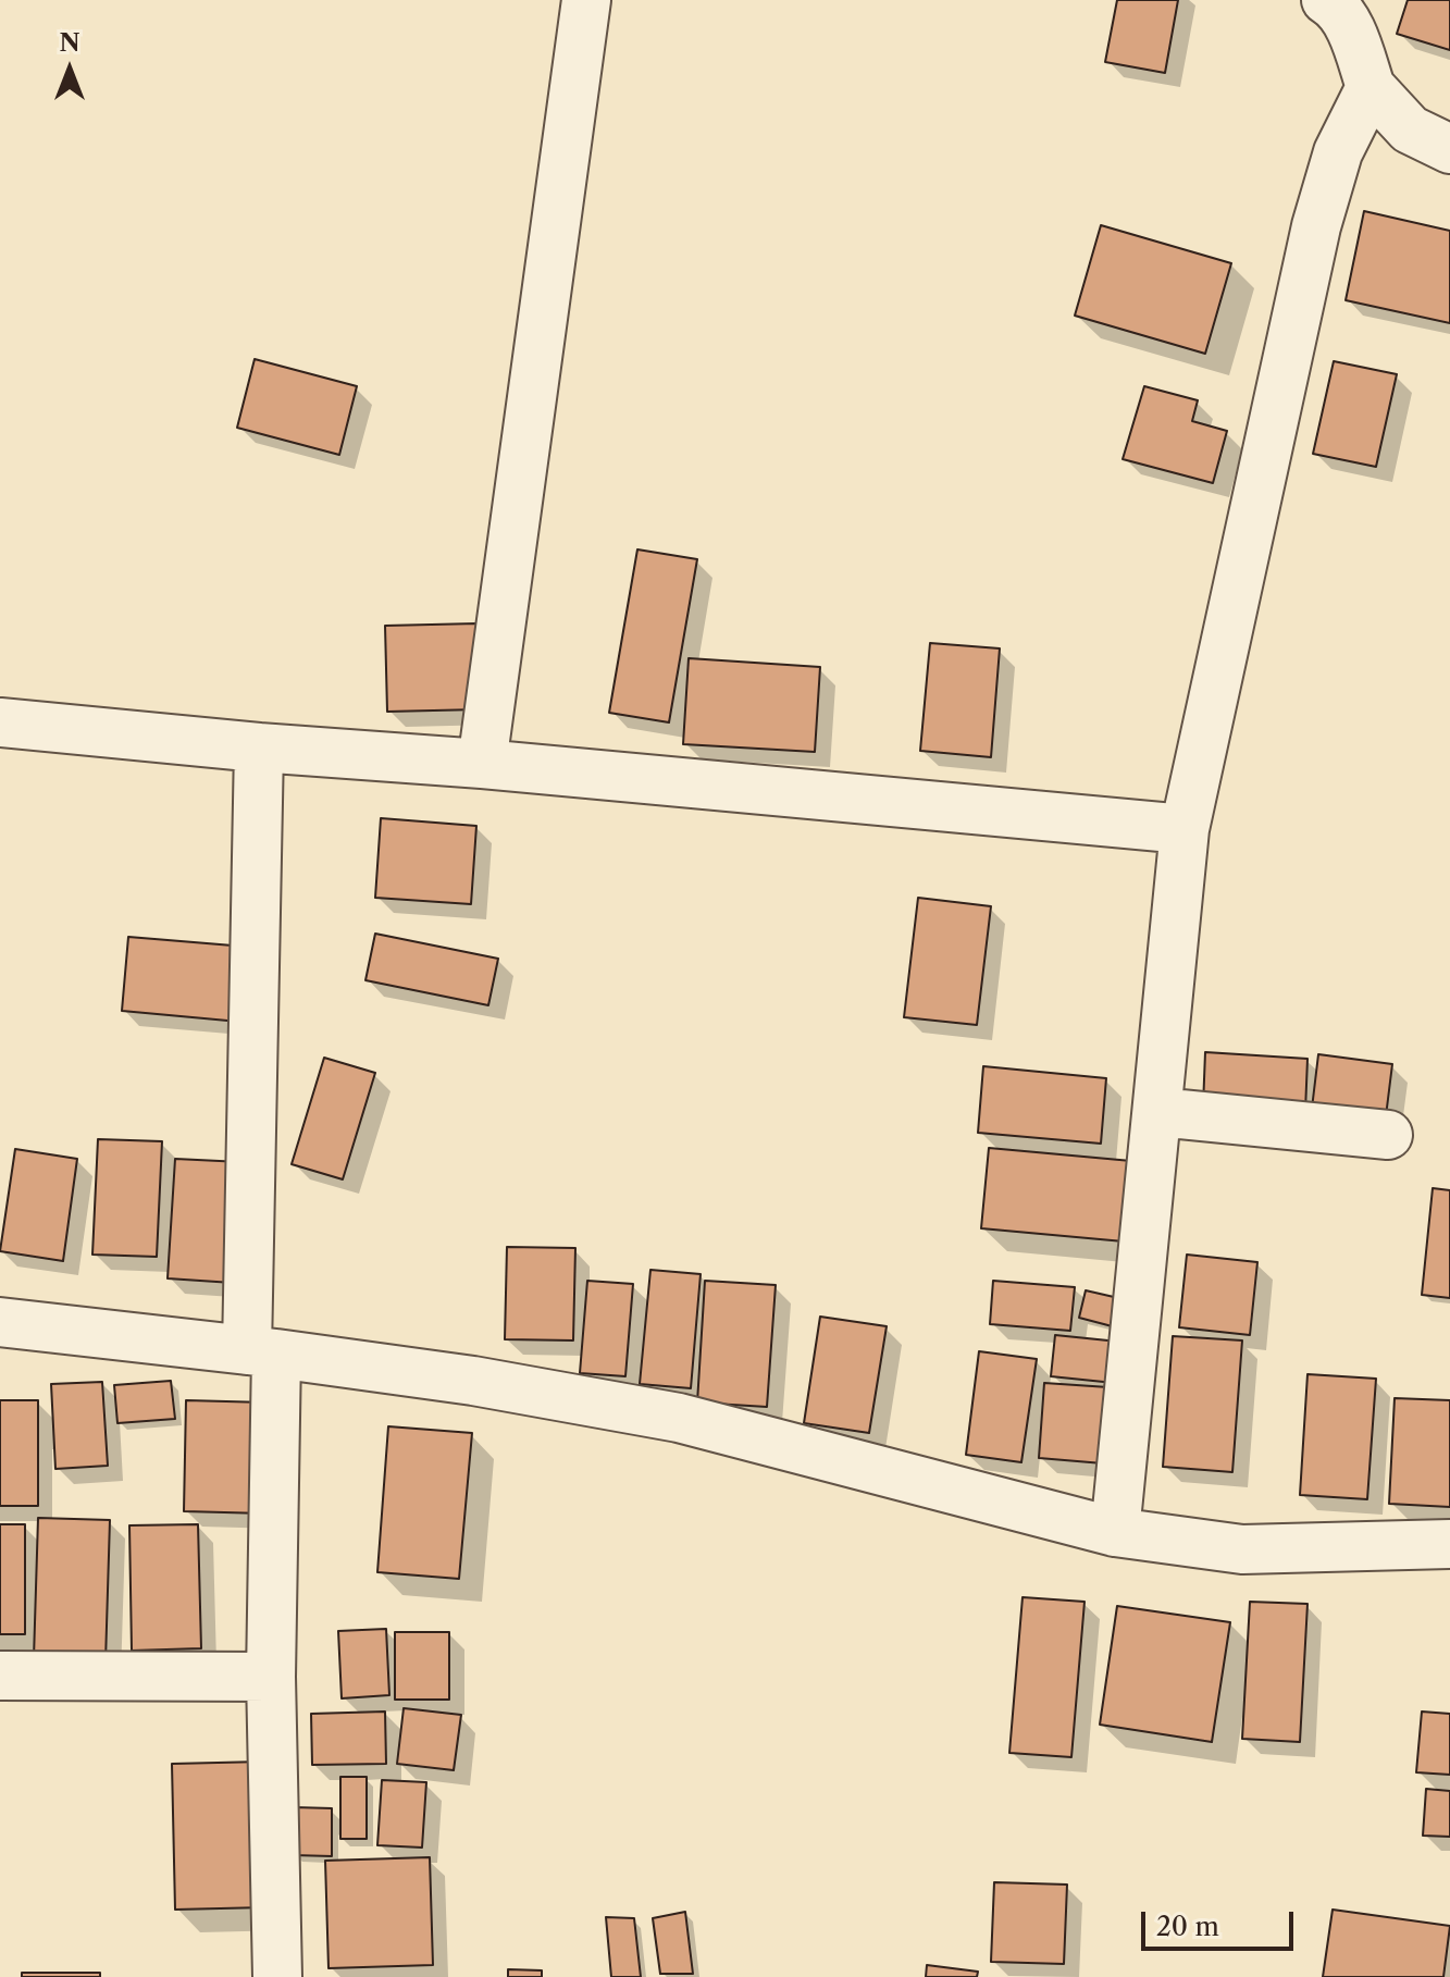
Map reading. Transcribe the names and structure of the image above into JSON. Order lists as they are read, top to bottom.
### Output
{
  "scale_bar": "20 m",
  "north": "top"
}
